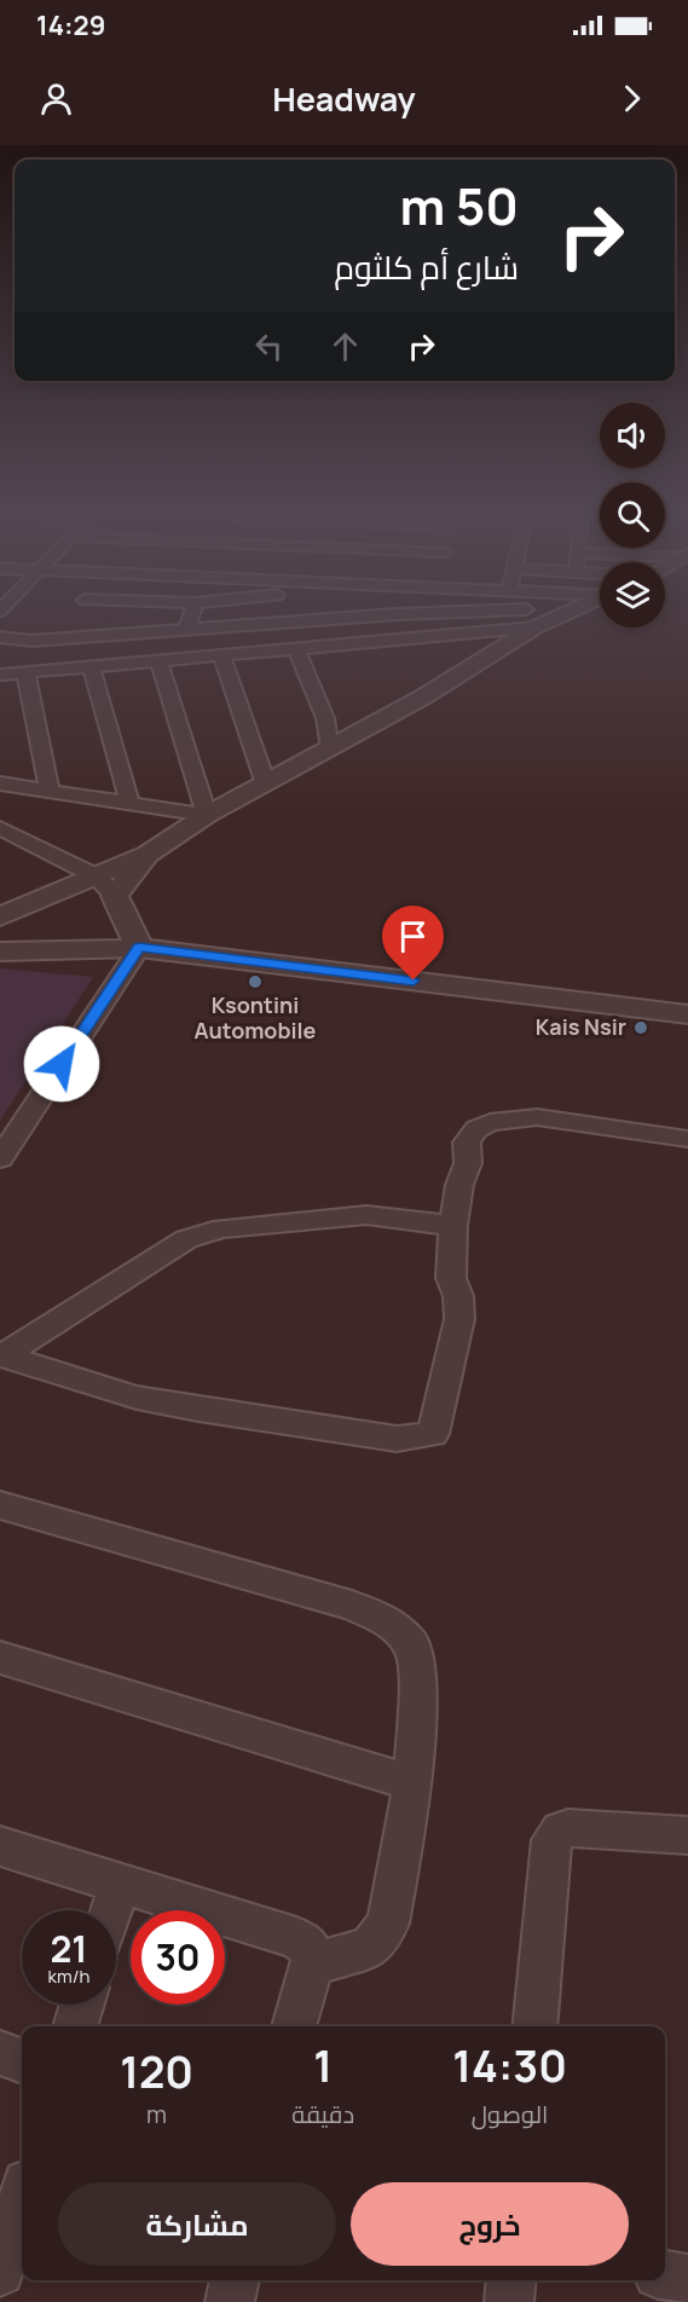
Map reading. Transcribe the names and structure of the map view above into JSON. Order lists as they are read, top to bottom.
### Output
{
  "places": ["Ksontini Automobile", "Kais Nsir"],
  "page": {
    "status": "14:29",
    "header": "Headway",
    "turn": ["50 m", "شارع أم كلثوم"],
    "speed": "21 km/h",
    "limit": "30",
    "eta": [
      "14:30",
      "الوصول",
      "1",
      "دقيقة",
      "120",
      "m"
    ],
    "buttons": ["خروج", "مشاركة"]
  }
}
